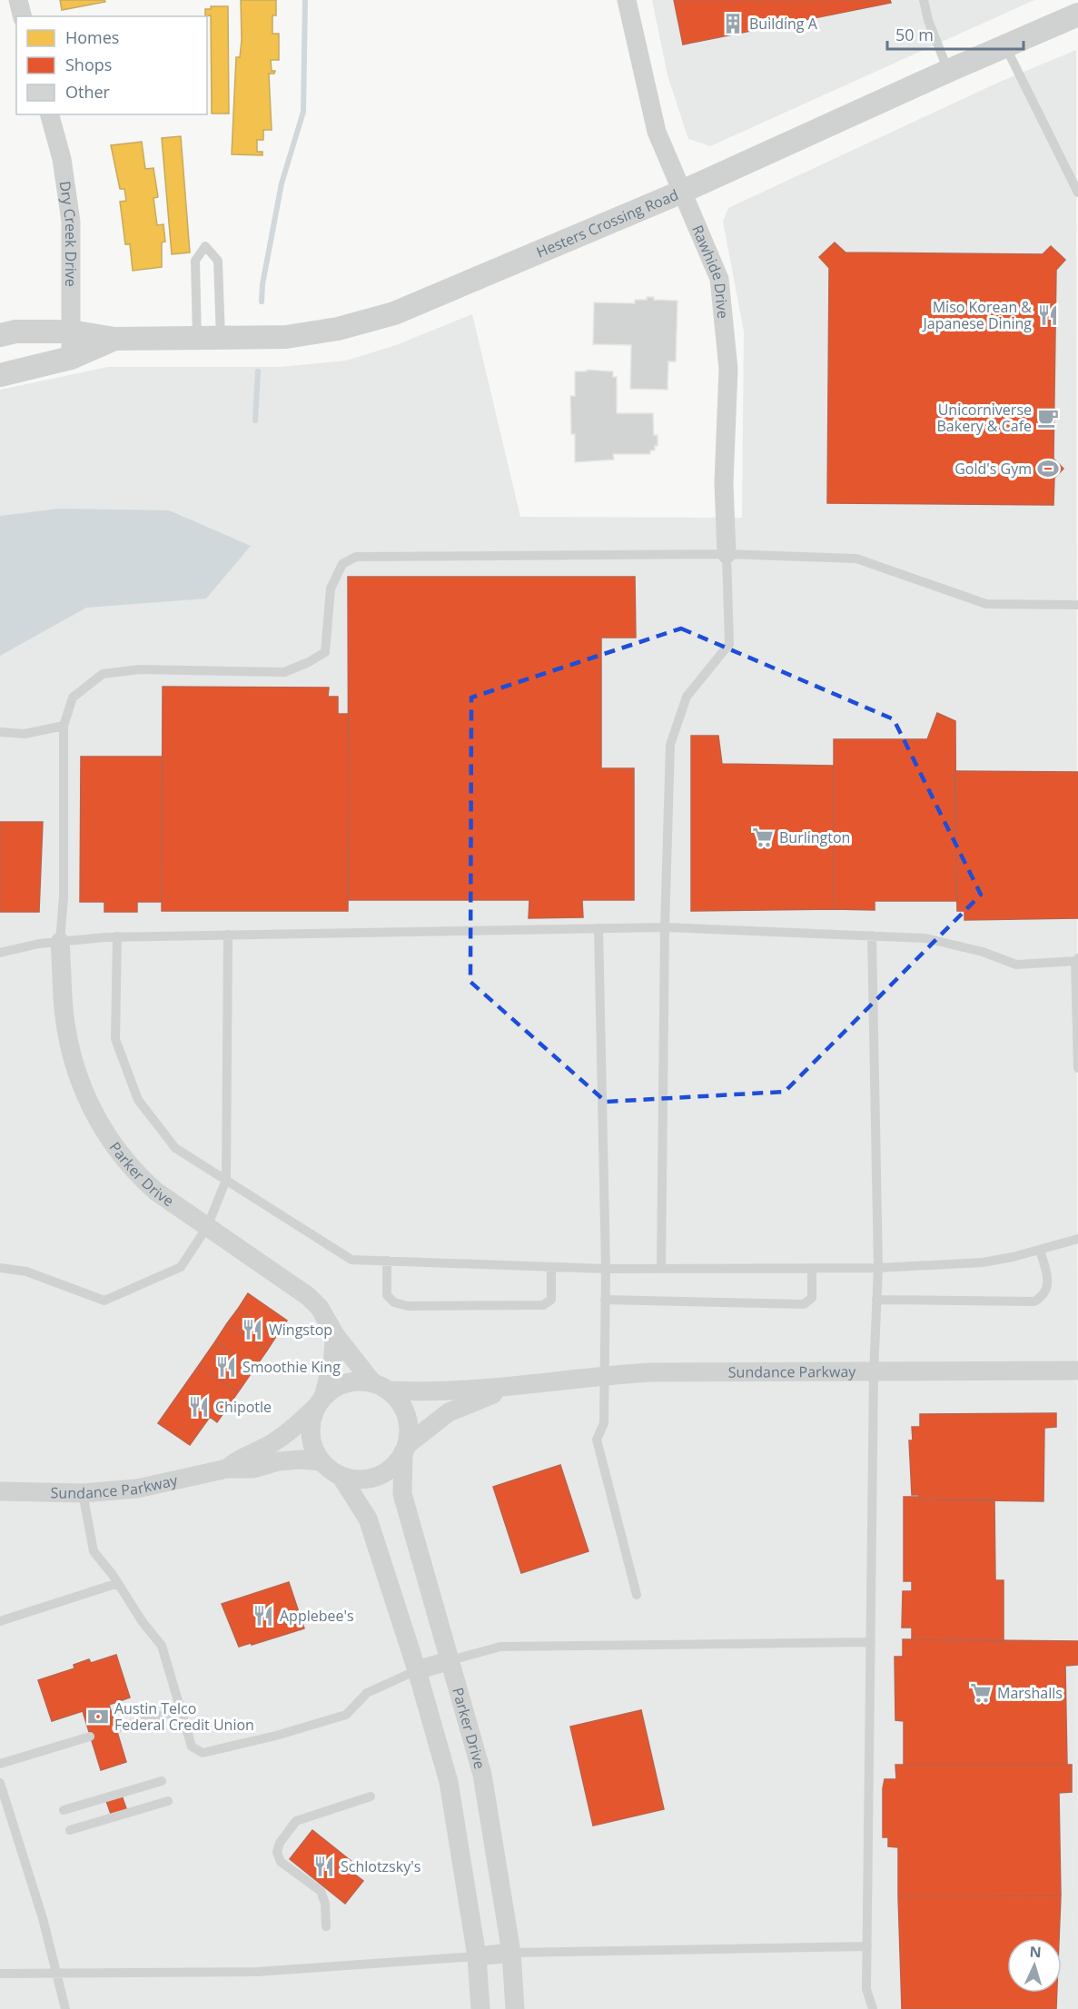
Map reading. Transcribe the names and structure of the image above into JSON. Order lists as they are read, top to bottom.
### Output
{
  "streets": {
    "street": [
      "Hesters Crossing Road",
      "Dry Creek Drive",
      "Rawhide Drive",
      "Parker Drive",
      "Sundance Parkway"
    ]
  },
  "crossings": [
    ["Hesters Crossing Road", "Dry Creek Drive"],
    ["Hesters Crossing Road", "Rawhide Drive"],
    ["Parker Drive", "Sundance Parkway"]
  ],
  "places": {
    "building": ["Building A"],
    "restaurant": [
      "Miso Korean & Japanese Dining",
      "Wingstop",
      "Smoothie King",
      "Chipotle",
      "Applebee's",
      "Schlotzsky's"
    ],
    "cafe": ["Unicorniverse Bakery & Cafe"],
    "sports": ["Gold's Gym"],
    "supermarket": ["Burlington", "Marshalls"],
    "bank": ["Austin Telco Federal Credit Union"]
  },
  "legend": ["Homes", "Shops", "Other"],
  "scale_bar": "50 m",
  "north": "top"
}
